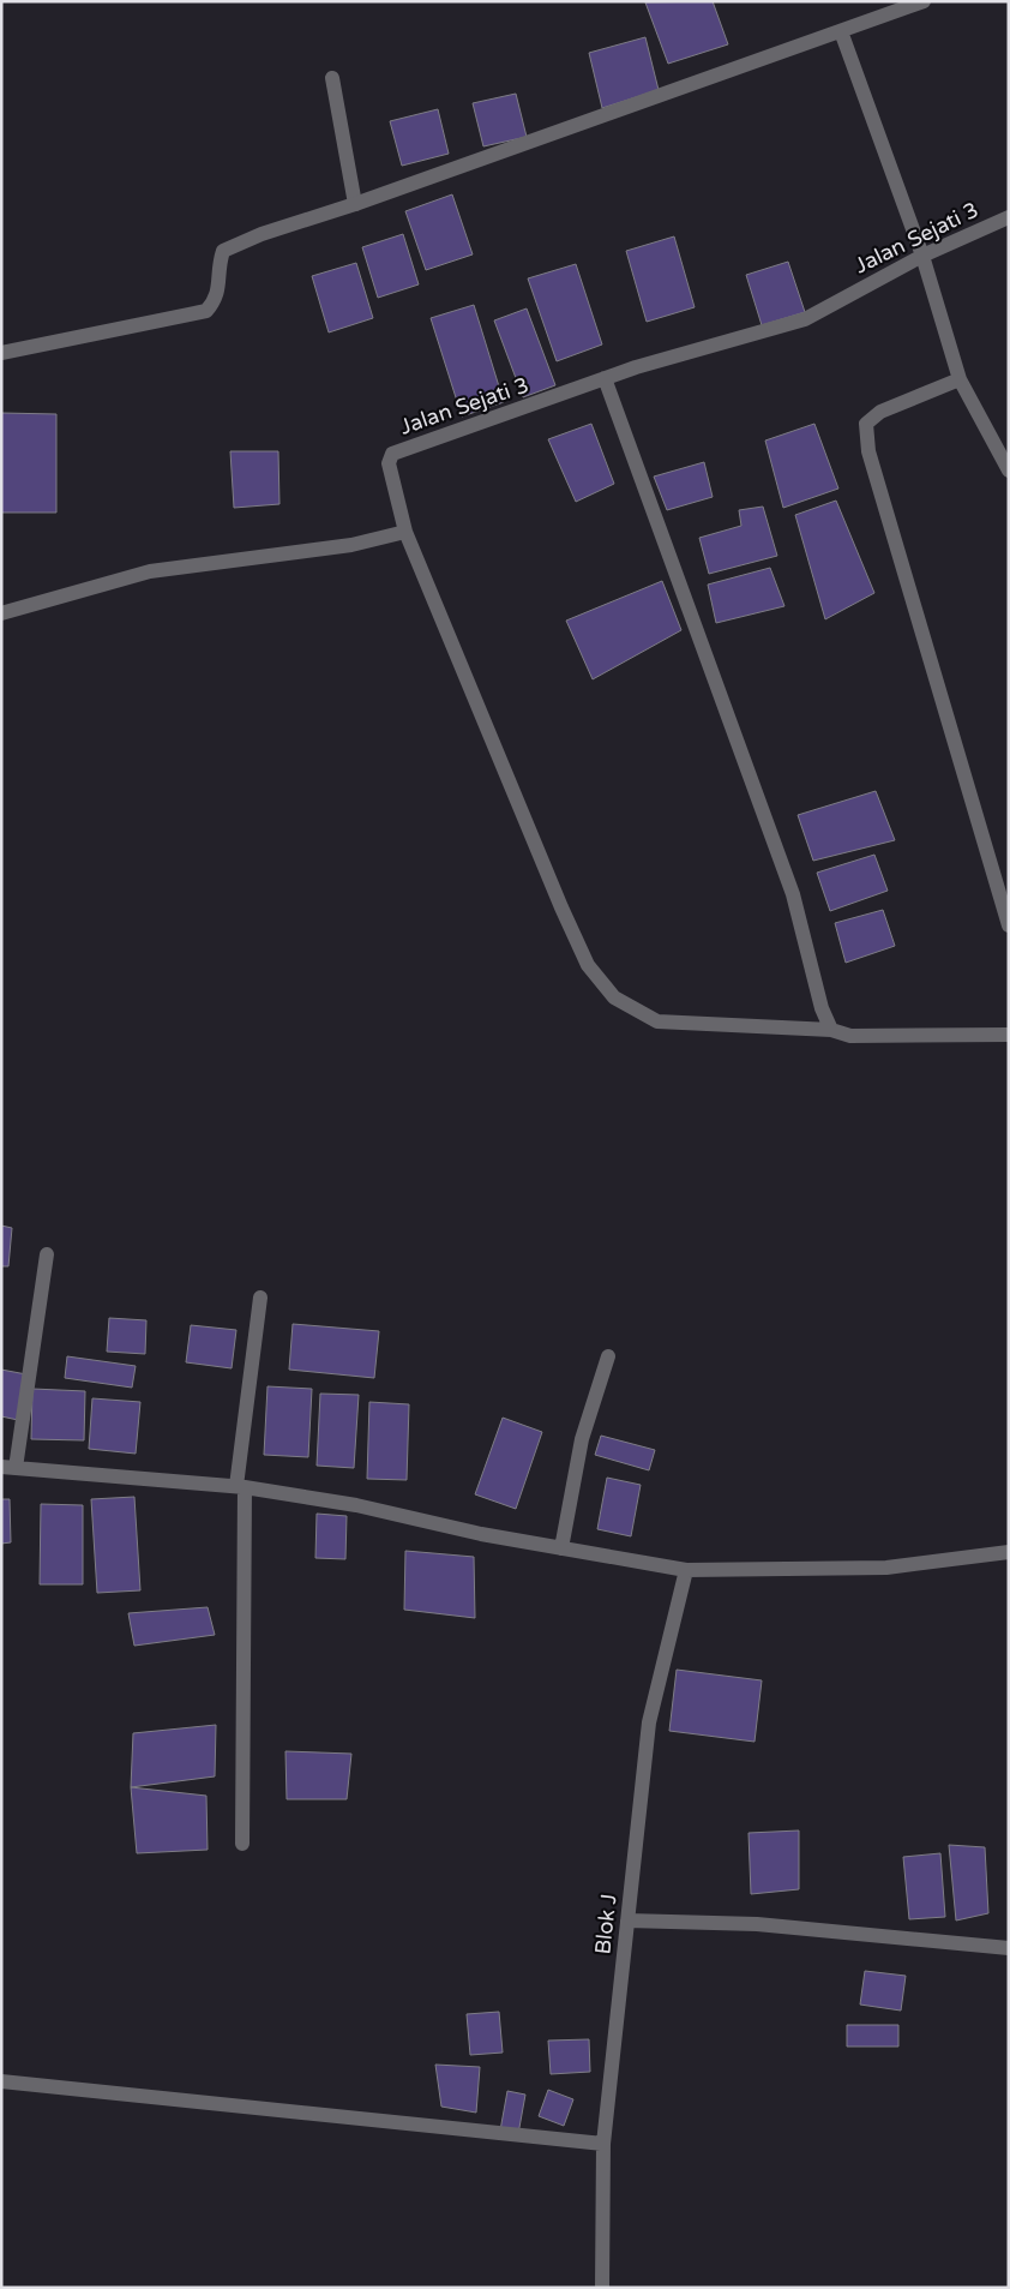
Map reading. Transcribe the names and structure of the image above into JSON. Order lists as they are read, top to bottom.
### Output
{
  "streets": {
    "street": ["Jalan Sejati 3", "Blok J"]
  }
}
